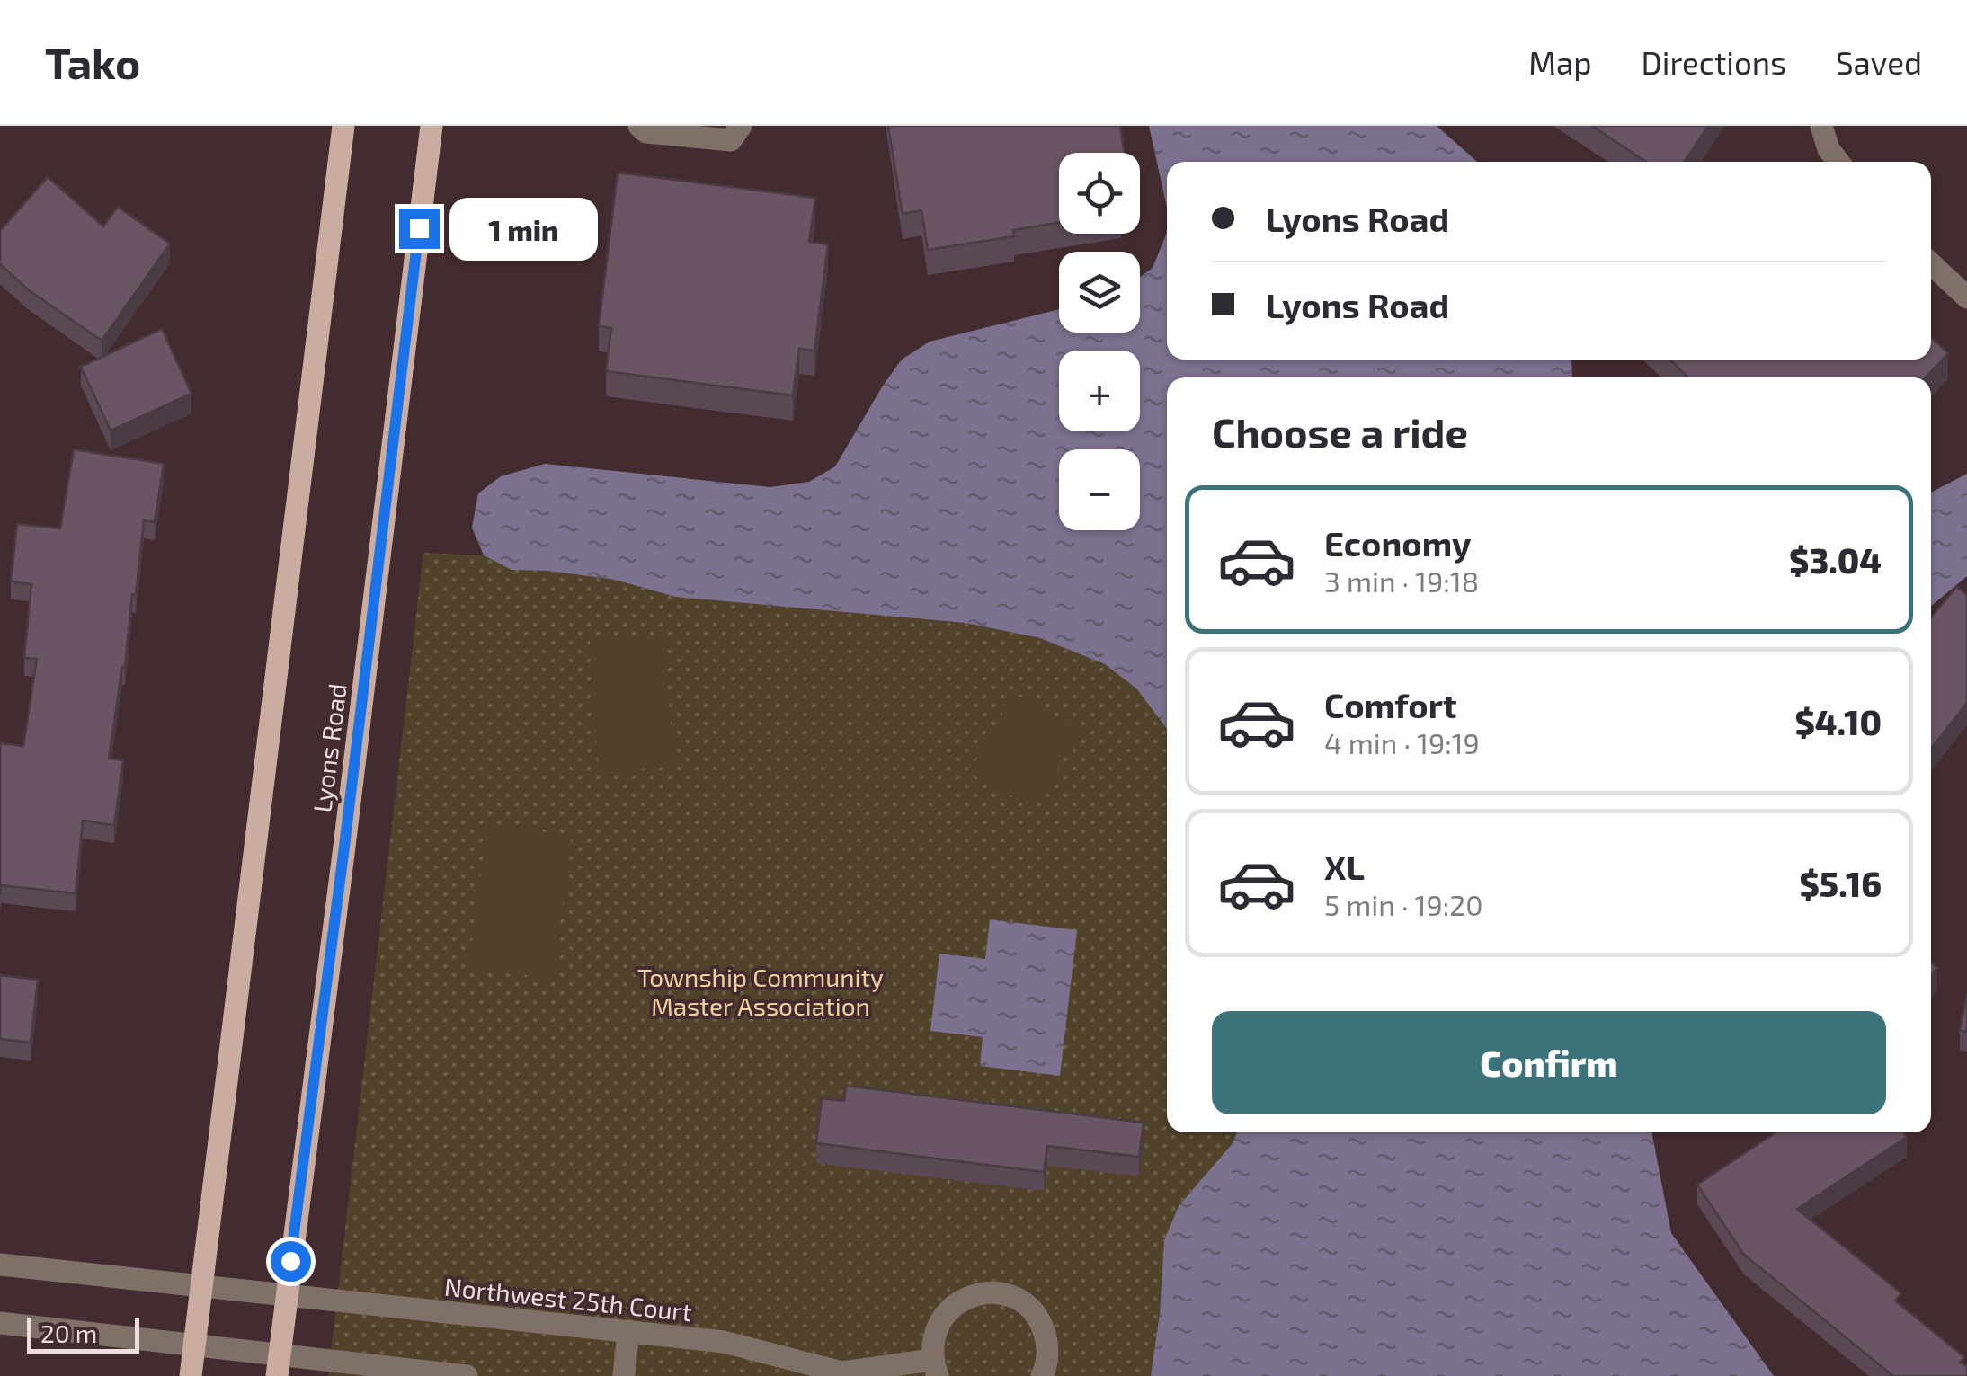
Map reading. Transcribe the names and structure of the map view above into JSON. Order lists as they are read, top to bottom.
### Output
{
  "streets": {
    "main road": ["Lyons Road"],
    "street": ["Northwest 25th Court"]
  },
  "crossings": [
    ["Lyons Road", "Northwest 25th Court"]
  ],
  "parks": ["Township Community Master Association"],
  "scale_bar": "20 m",
  "page": {
    "header": "Tako",
    "nav": ["Map", "Directions", "Saved"],
    "map_buttons": ["+", "−"],
    "banner": ["Lyons Road", "Lyons Road"],
    "bubble": "1 min",
    "heading": "Choose a ride",
    "list": [
      {
        "name": "Economy",
        "note": "3 min · 19:18",
        "value": "$3.04"
      },
      {
        "name": "Comfort",
        "note": "4 min · 19:19",
        "value": "$4.10"
      },
      {
        "name": "XL",
        "note": "5 min · 19:20",
        "value": "$5.16"
      }
    ],
    "buttons": "Confirm",
    "scale": "20 m"
  }
}
